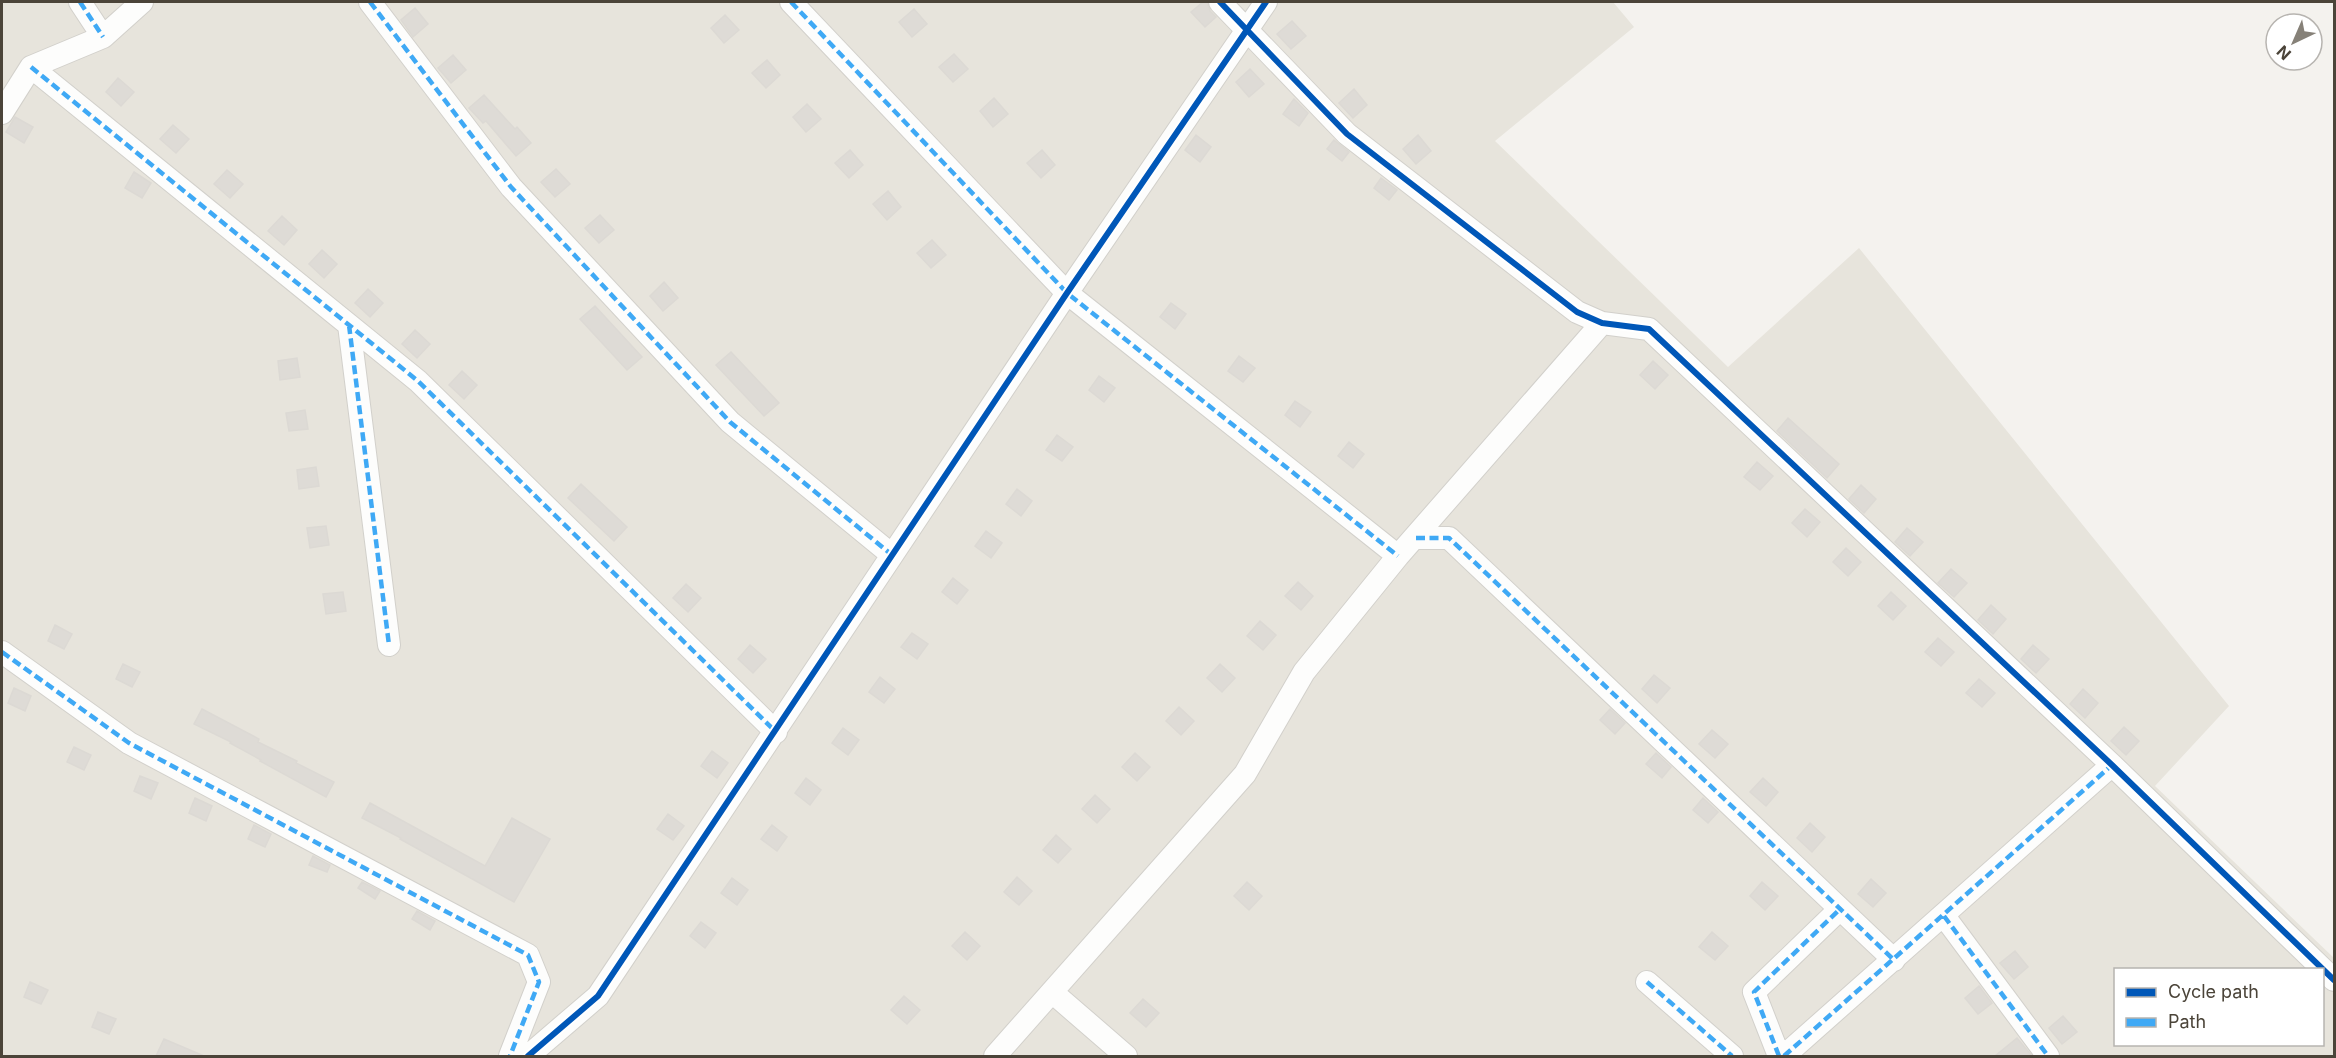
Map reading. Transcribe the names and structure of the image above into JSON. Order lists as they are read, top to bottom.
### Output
{
  "legend": ["Cycle path", "Path"],
  "north": "bottom left"
}
